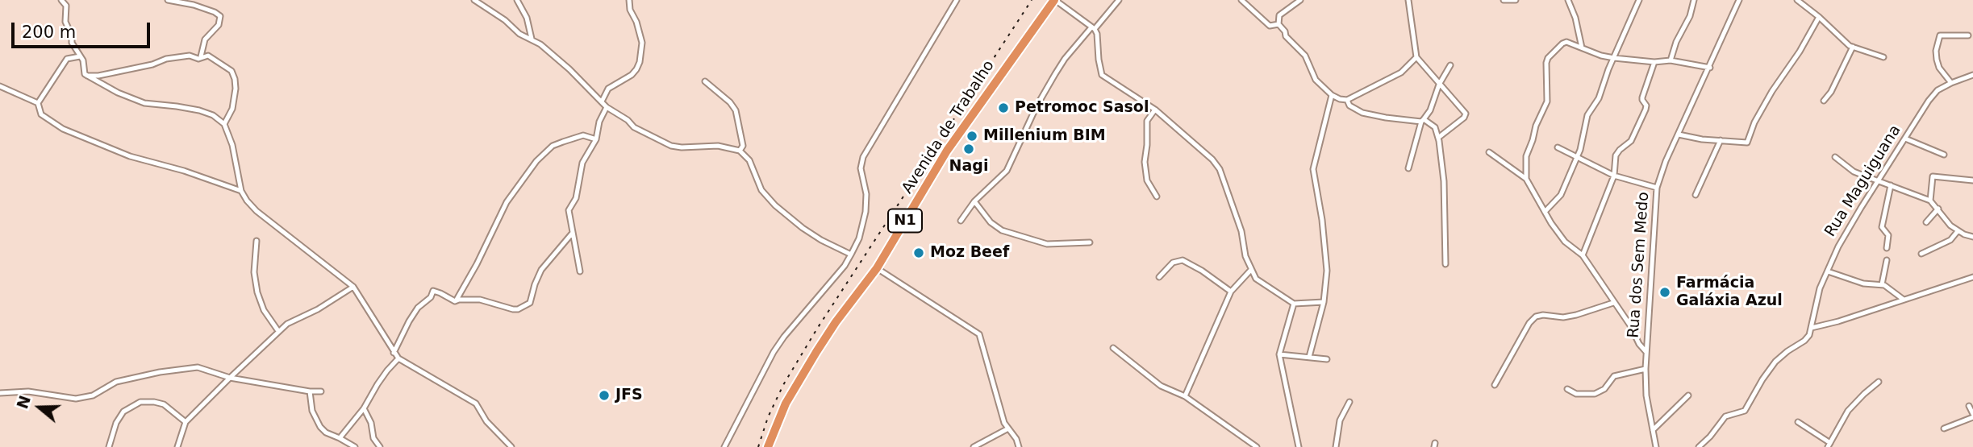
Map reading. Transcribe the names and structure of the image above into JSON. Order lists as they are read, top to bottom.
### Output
{
  "streets": {
    "highway": ["Avenida de Trabalho", "N1"],
    "street": ["Rua Maguiguana", "Rua dos Sem Medo"]
  },
  "places": [
    "Petromoc Sasol",
    "Millenium BIM",
    "Nagi",
    "Moz Beef",
    "Farmácia Galáxia Azul",
    "JFS"
  ],
  "scale_bar": "200 m",
  "north": "left"
}
